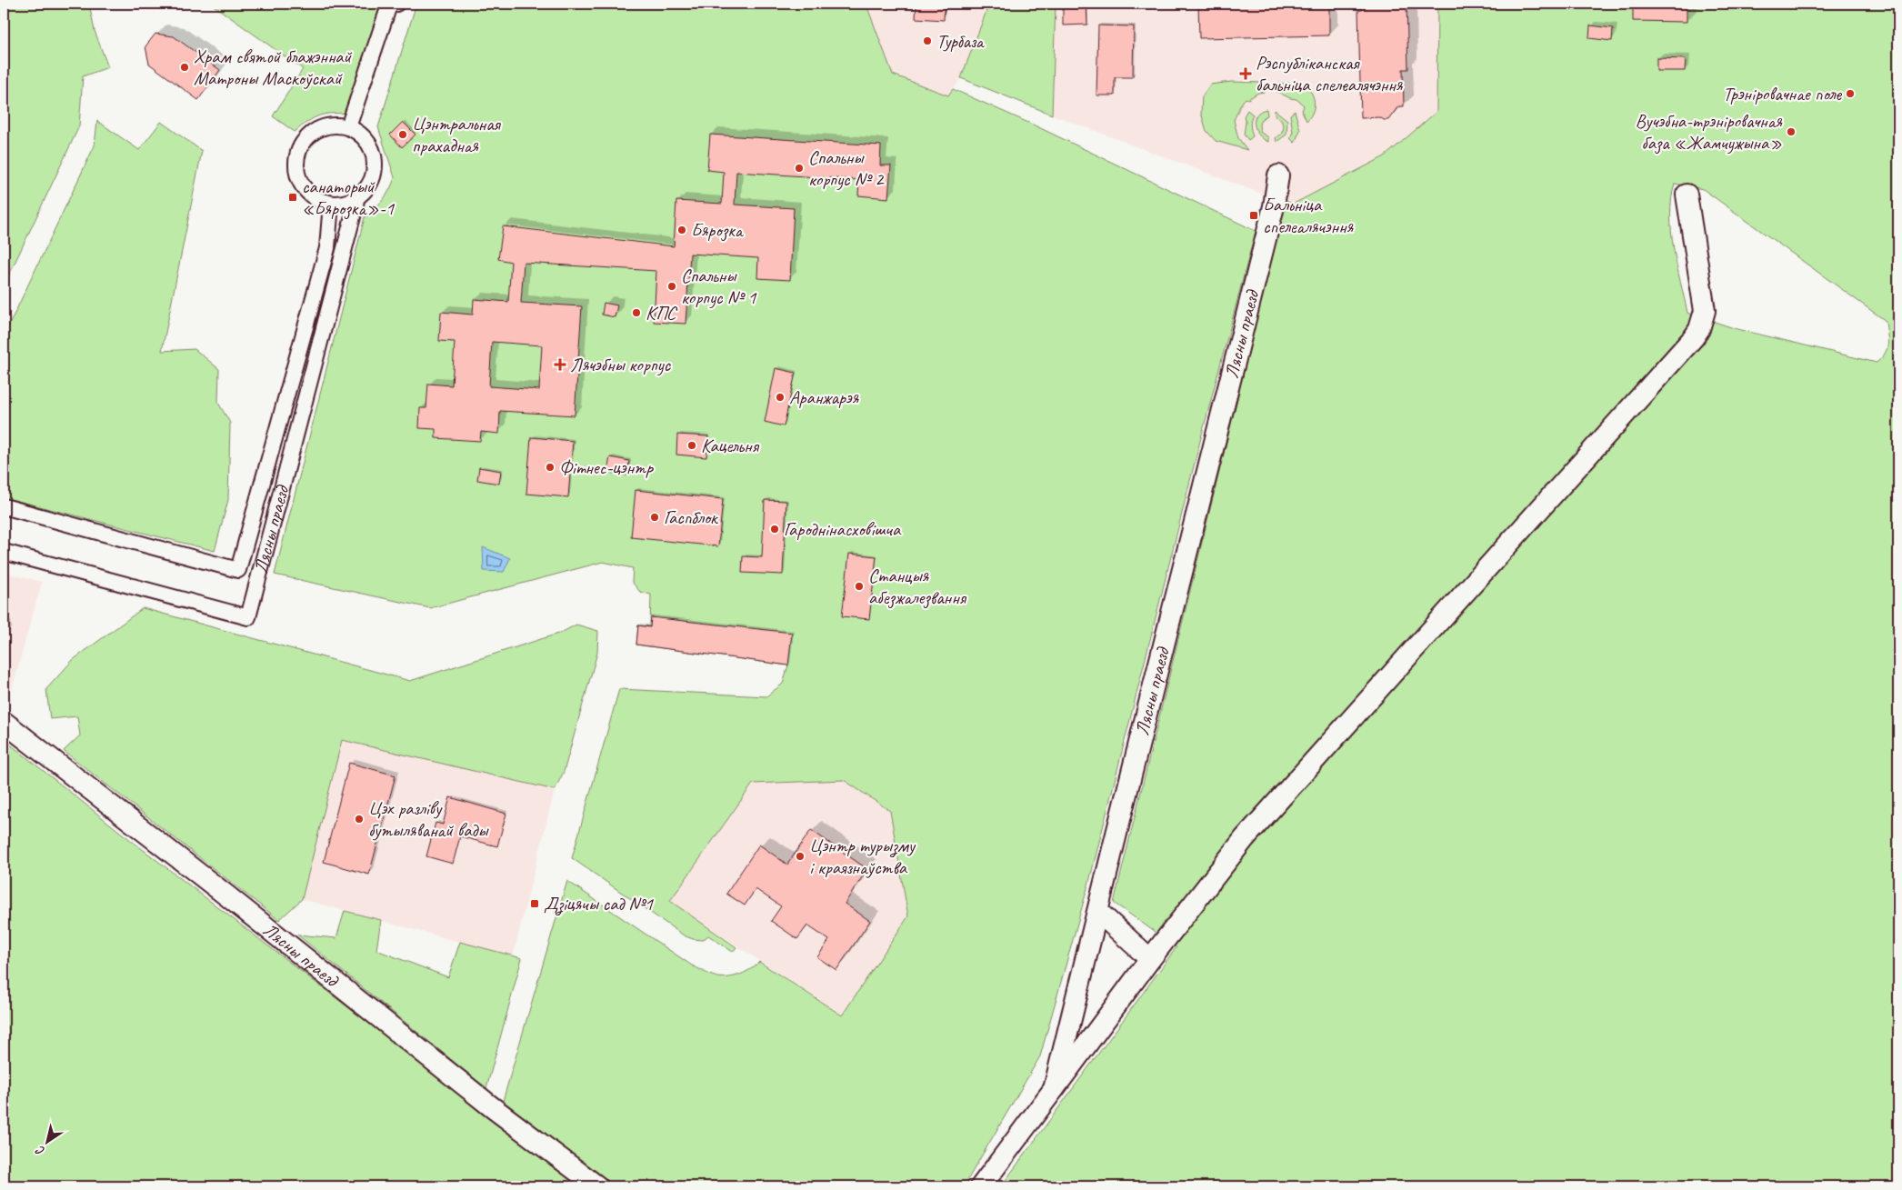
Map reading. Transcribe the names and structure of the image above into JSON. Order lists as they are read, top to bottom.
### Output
{
  "streets": {
    "street": ["Лясны праезд"]
  },
  "places": {
    "other": [
      "Турбаза",
      "Храм святой блажэннай Матроны Маскоўскай",
      "Трэніровачнае поле",
      "Вучэбна-трэніровачная база «Жамчужына»",
      "Цэнтральная прахадная",
      "Спальны корпус № 2",
      "Бярозка",
      "Спальны корпус № 1",
      "КПС",
      "Аранжарэя",
      "Кацельня",
      "Фітнес-цэнтр",
      "Гаспблок",
      "Гароднінасховішча",
      "Станцыя абезжалезвання",
      "Цэх разліву бутыляванай вады",
      "Цэнтр турызму і краязнаўства"
    ],
    "health": ["Рэспубліканская бальніца спелеалячэння", "Лячэбны корпус"],
    "transit": ["санаторый «Бярозка»-1", "Бальніца спелеалячэння", "Дзіцячы сад №1"]
  },
  "north": "bottom left"
}
